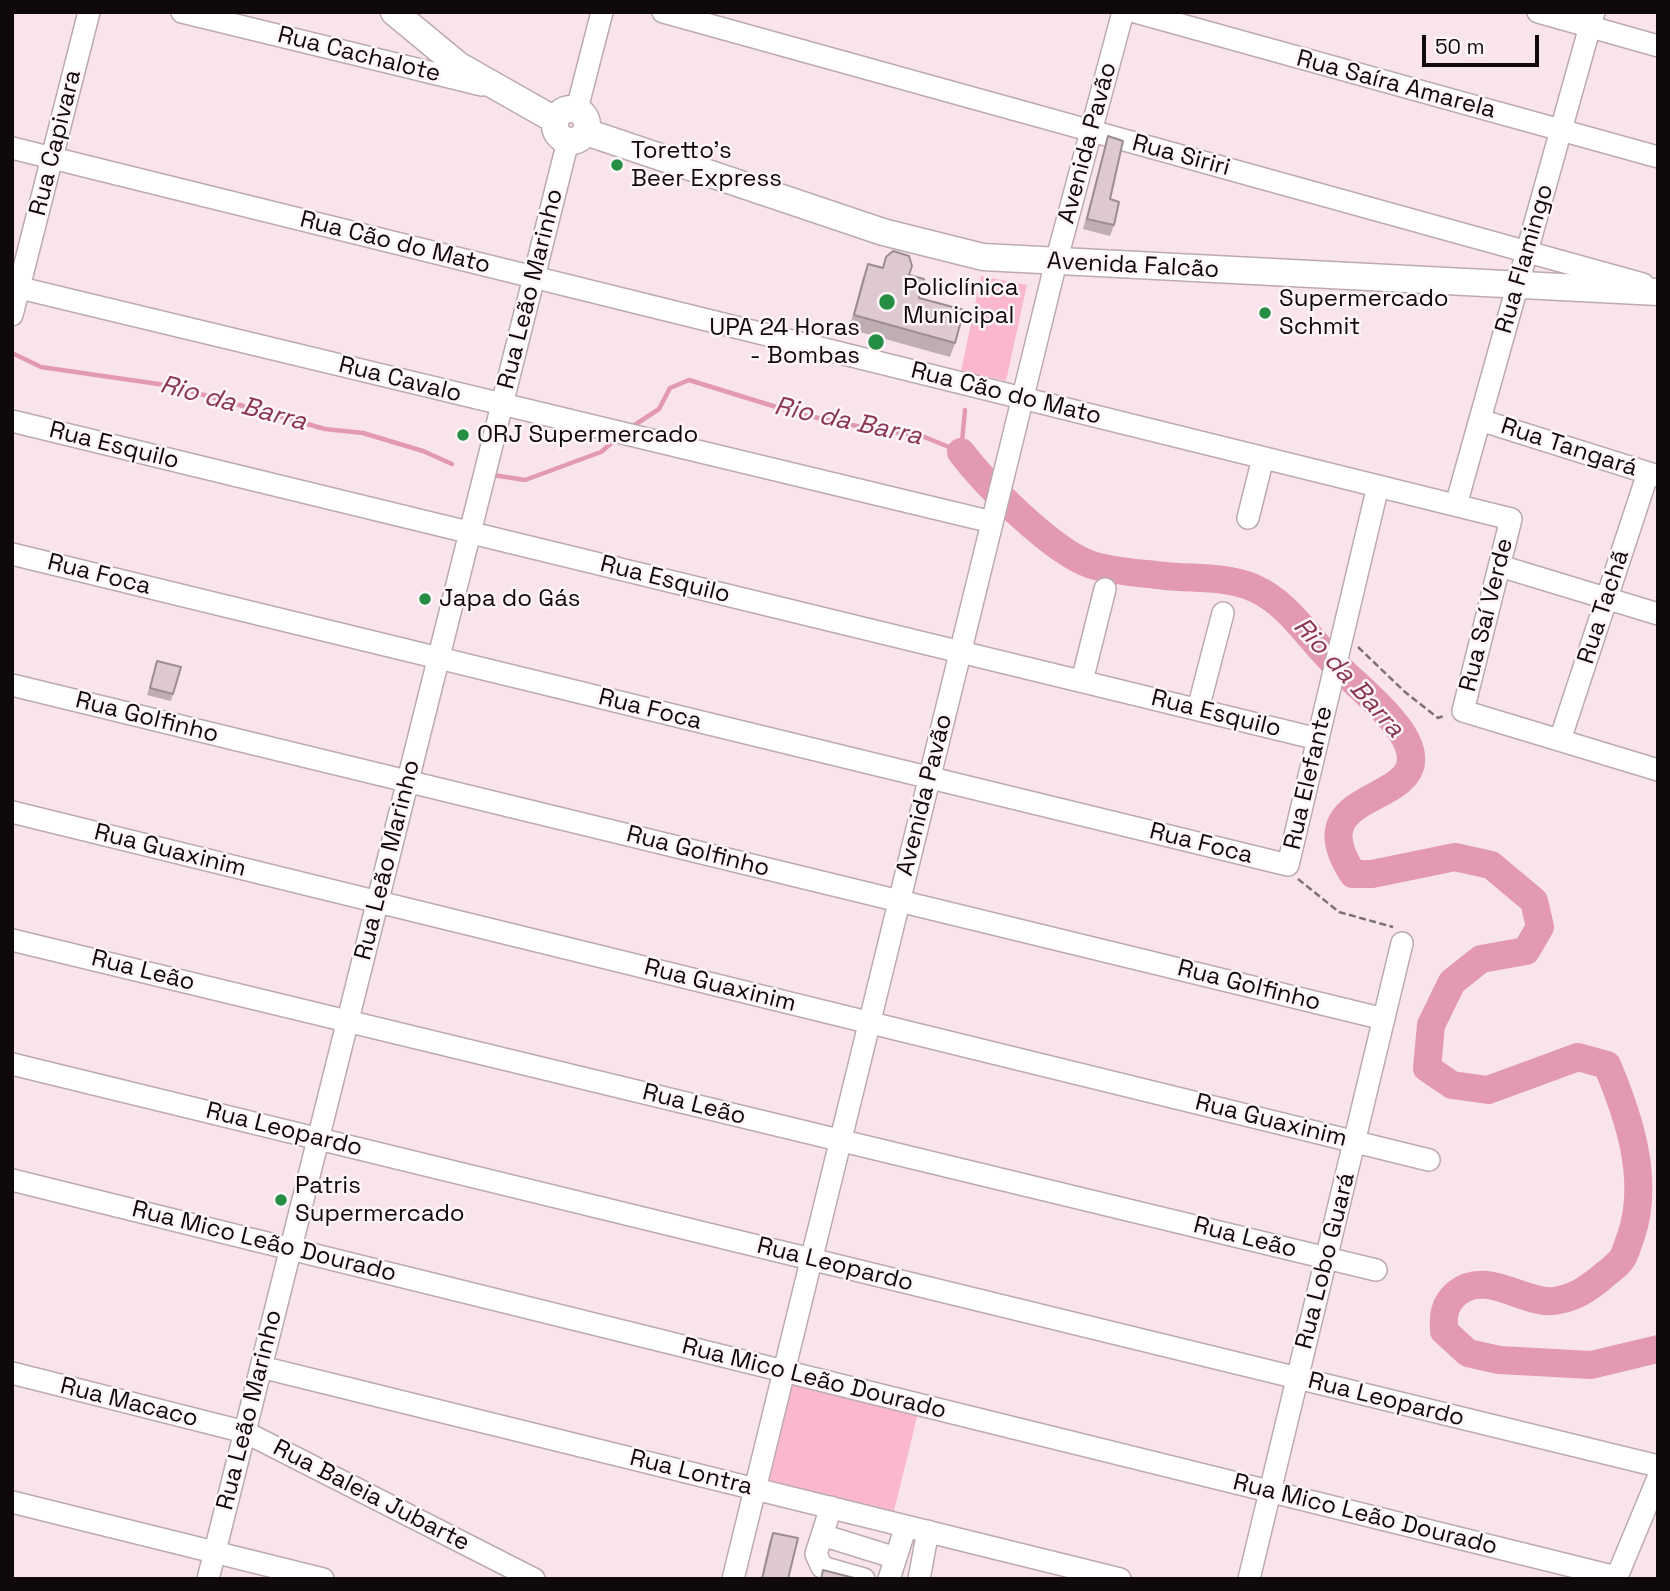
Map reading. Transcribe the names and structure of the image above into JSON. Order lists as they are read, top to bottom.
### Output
{
  "streets": {
    "main road": ["Avenida Falcão"],
    "street": [
      "Rua Cachalote",
      "Rua Saíra Amarela",
      "Rua Capivara",
      "Avenida Pavão",
      "Rua Siriri",
      "Rua Cão do Mato",
      "Rua Flamingo",
      "Rua Leão Marinho",
      "Rua Cavalo",
      "Rua Esquilo",
      "Rua Tangará",
      "Rua Foca",
      "Rua Tachã",
      "Rua Saí Verde",
      "Rua Golfinho",
      "Rua Elefante",
      "Rua Guaxinim",
      "Rua Leão",
      "Rua Leopardo",
      "Rua Mico Leão Dourado",
      "Rua Lobo Guará",
      "Rua Macaco",
      "Rua Lontra",
      "Rua Baleia Jubarte"
    ]
  },
  "crossings": [
    ["Rua Cachalote", "Avenida Falcão"],
    ["Rua Saíra Amarela", "Rua Flamingo"],
    ["Rua Capivara", "Rua Cão do Mato"],
    ["Rua Capivara", "Rua Cavalo"],
    ["Avenida Pavão", "Rua Siriri"],
    ["Avenida Pavão", "Rua Cão do Mato"],
    ["Avenida Pavão", "Avenida Falcão"],
    ["Avenida Pavão", "Rua Cavalo"],
    ["Avenida Pavão", "Rua Esquilo"],
    ["Avenida Pavão", "Rua Foca"],
    ["Avenida Pavão", "Rua Golfinho"],
    ["Avenida Pavão", "Rua Guaxinim"],
    ["Avenida Pavão", "Rua Leão"],
    ["Avenida Pavão", "Rua Leopardo"],
    ["Avenida Pavão", "Rua Mico Leão Dourado"],
    ["Avenida Pavão", "Rua Lontra"],
    ["Rua Siriri", "Rua Flamingo"],
    ["Rua Siriri", "Avenida Falcão"],
    ["Rua Cão do Mato", "Rua Flamingo"],
    ["Rua Cão do Mato", "Rua Leão Marinho"],
    ["Rua Cão do Mato", "Rua Saí Verde"],
    ["Rua Cão do Mato", "Rua Elefante"],
    ["Rua Flamingo", "Avenida Falcão"],
    ["Rua Flamingo", "Rua Tangará"],
    ["Avenida Falcão", "Rua Leão Marinho"],
    ["Rua Leão Marinho", "Rua Cavalo"],
    ["Rua Leão Marinho", "Rua Esquilo"],
    ["Rua Leão Marinho", "Rua Foca"],
    ["Rua Leão Marinho", "Rua Golfinho"],
    ["Rua Leão Marinho", "Rua Guaxinim"],
    ["Rua Leão Marinho", "Rua Leão"],
    ["Rua Leão Marinho", "Rua Leopardo"],
    ["Rua Leão Marinho", "Rua Mico Leão Dourado"],
    ["Rua Leão Marinho", "Rua Macaco"],
    ["Rua Leão Marinho", "Rua Lontra"],
    ["Rua Leão Marinho", "Rua Baleia Jubarte"],
    ["Rua Esquilo", "Rua Elefante"],
    ["Rua Tangará", "Rua Tachã"],
    ["Rua Foca", "Rua Elefante"],
    ["Rua Golfinho", "Rua Lobo Guará"],
    ["Rua Guaxinim", "Rua Lobo Guará"],
    ["Rua Leão", "Rua Lobo Guará"],
    ["Rua Leopardo", "Rua Lobo Guará"],
    ["Rua Mico Leão Dourado", "Rua Lobo Guará"],
    ["Rua Macaco", "Rua Baleia Jubarte"]
  ],
  "water": ["Rio da Barra"],
  "places": [
    "Toretto's Beer Express",
    "Policlínica Municipal",
    "Supermercado Schmit",
    "UPA 24 Horas - Bombas",
    "ORJ Supermercado",
    "Japa do Gás",
    "Patris Supermercado"
  ],
  "scale_bar": "50 m"
}
